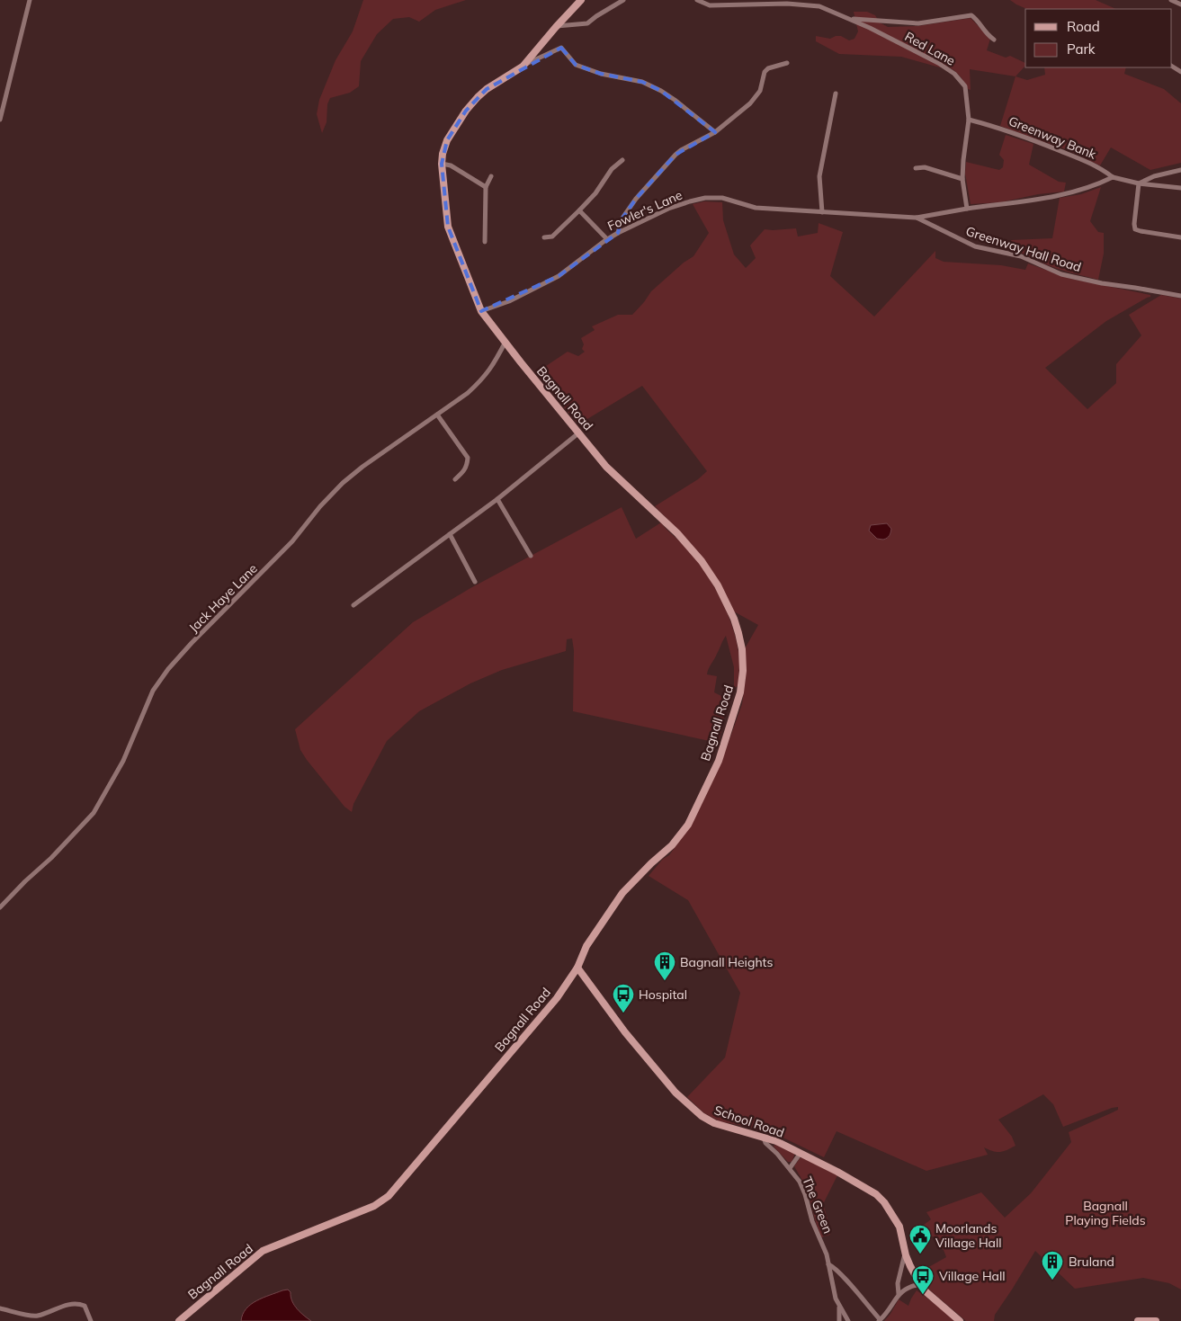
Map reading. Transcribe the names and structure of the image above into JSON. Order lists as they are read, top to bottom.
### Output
{
  "streets": {
    "street": [
      "Red Lane",
      "Greenway Bank",
      "Fowler's Lane",
      "Greenway Hall Road",
      "Bagnall Road",
      "Jack Haye Lane",
      "School Road",
      "The Green"
    ]
  },
  "crossings": [
    ["Red Lane", "Greenway Bank"],
    ["Fowler's Lane", "Greenway Hall Road"],
    ["Fowler's Lane", "Bagnall Road"],
    ["Bagnall Road", "Jack Haye Lane"],
    ["Bagnall Road", "School Road"],
    ["School Road", "The Green"]
  ],
  "parks": ["Bagnall Playing Fields"],
  "places": {
    "building": ["Bagnall Heights", "Bruland"],
    "bus stop": ["Hospital", "Village Hall"],
    "public building": ["Moorlands Village Hall"]
  },
  "legend": ["Road", "Park"]
}
